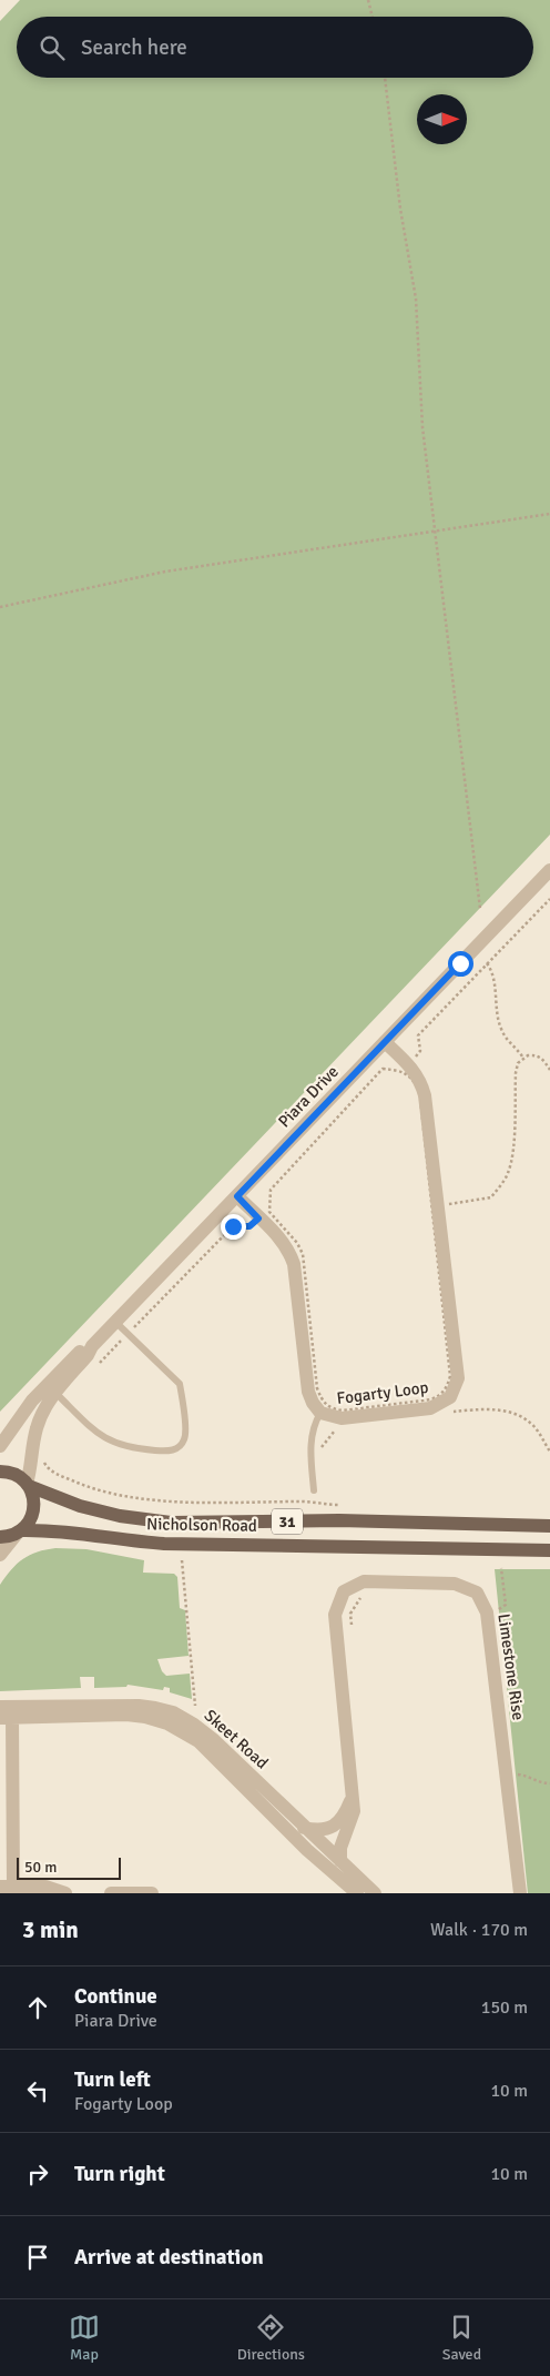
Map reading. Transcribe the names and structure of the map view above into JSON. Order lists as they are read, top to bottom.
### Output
{
  "streets": {
    "main road": ["31", "Nicholson Road"],
    "street": [
      "Piara Drive",
      "Fogarty Loop",
      "Limestone Rise",
      "Skeet Road"
    ]
  },
  "crossings": [
    ["Piara Drive", "Fogarty Loop"],
    ["Piara Drive", "31"],
    ["Piara Drive", "Nicholson Road"],
    ["31", "Nicholson Road"],
    ["Limestone Rise", "Skeet Road"]
  ],
  "scale_bar": "50 m",
  "north": "right",
  "page": {
    "search": "Search here",
    "scale": "50 m",
    "heading": ["3 min", "Walk · 170 m"],
    "list": [
      ["Continue", "Piara Drive", "150 m"],
      ["Turn left", "Fogarty Loop", "10 m"],
      ["Turn right", "10 m"],
      "Arrive at destination"
    ],
    "nav": ["Map", "Directions", "Saved"]
  }
}
